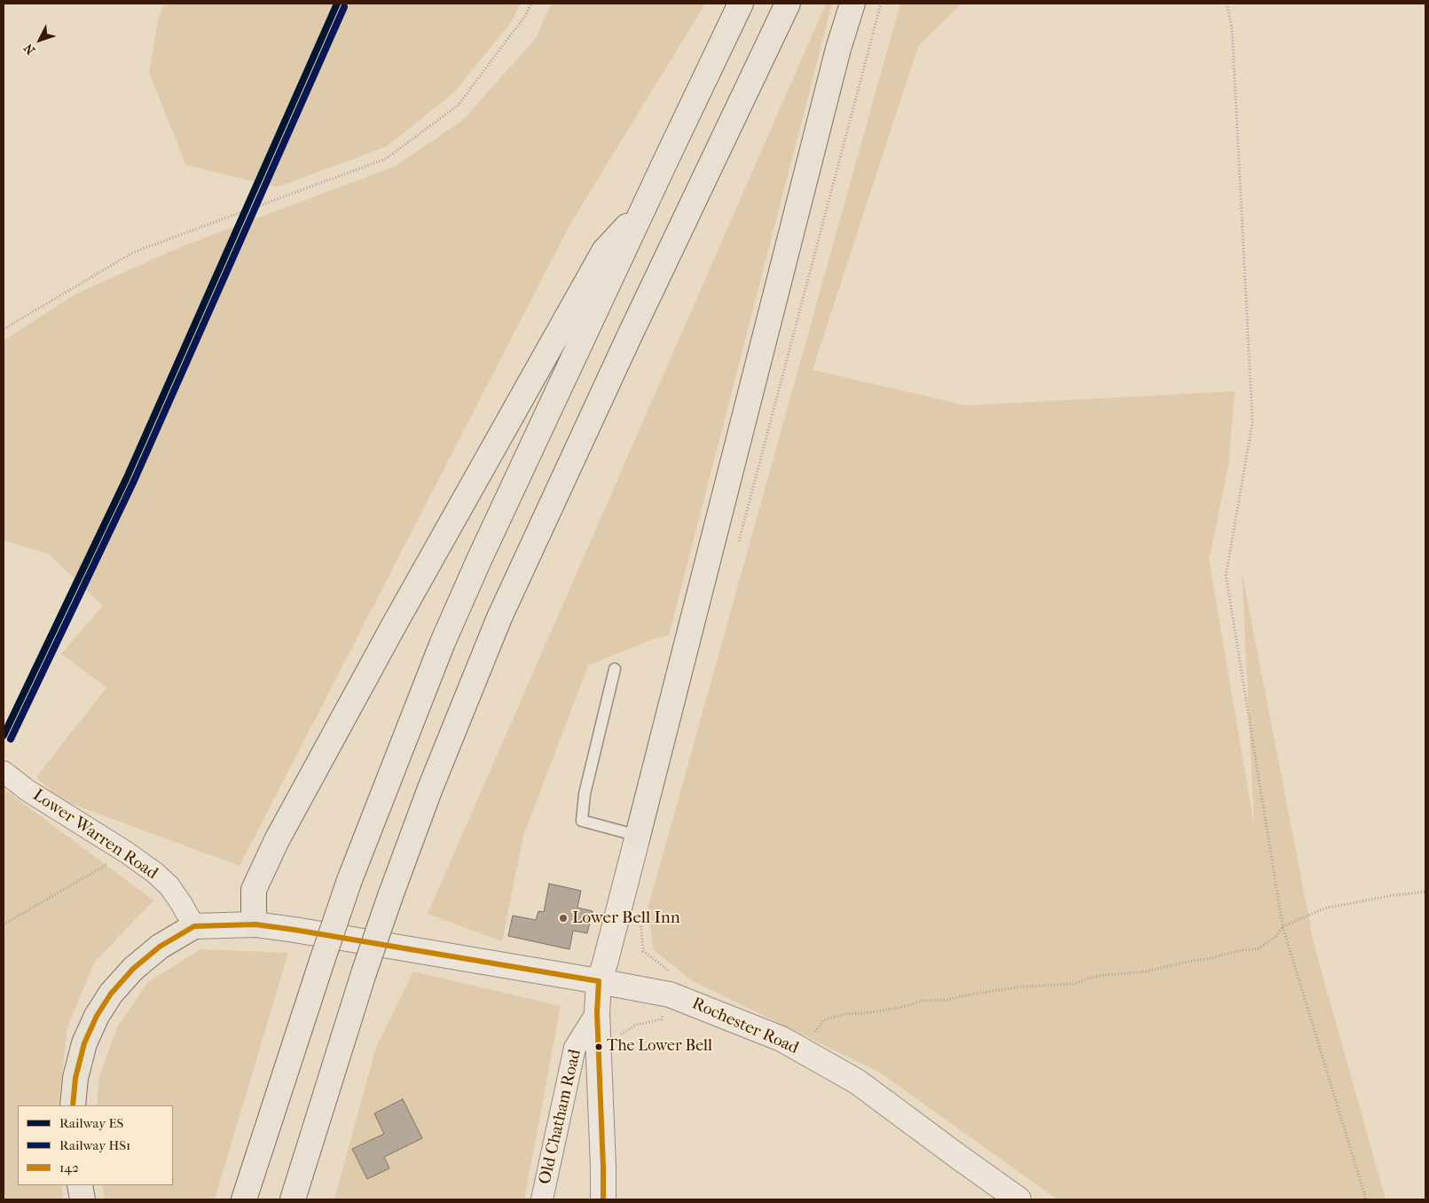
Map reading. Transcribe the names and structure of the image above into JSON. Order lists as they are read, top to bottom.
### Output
{
  "streets": {
    "street": ["Lower Warren Road", "Rochester Road", "Old Chatham Road"]
  },
  "crossings": [
    ["Lower Warren Road", "Rochester Road"]
  ],
  "places": ["Lower Bell Inn", "The Lower Bell"],
  "lines": ["rail line ES", "rail line HS1", "transit line 142"],
  "legend": ["Railway ES", "Railway HS1", "142"],
  "north": "bottom left"
}
